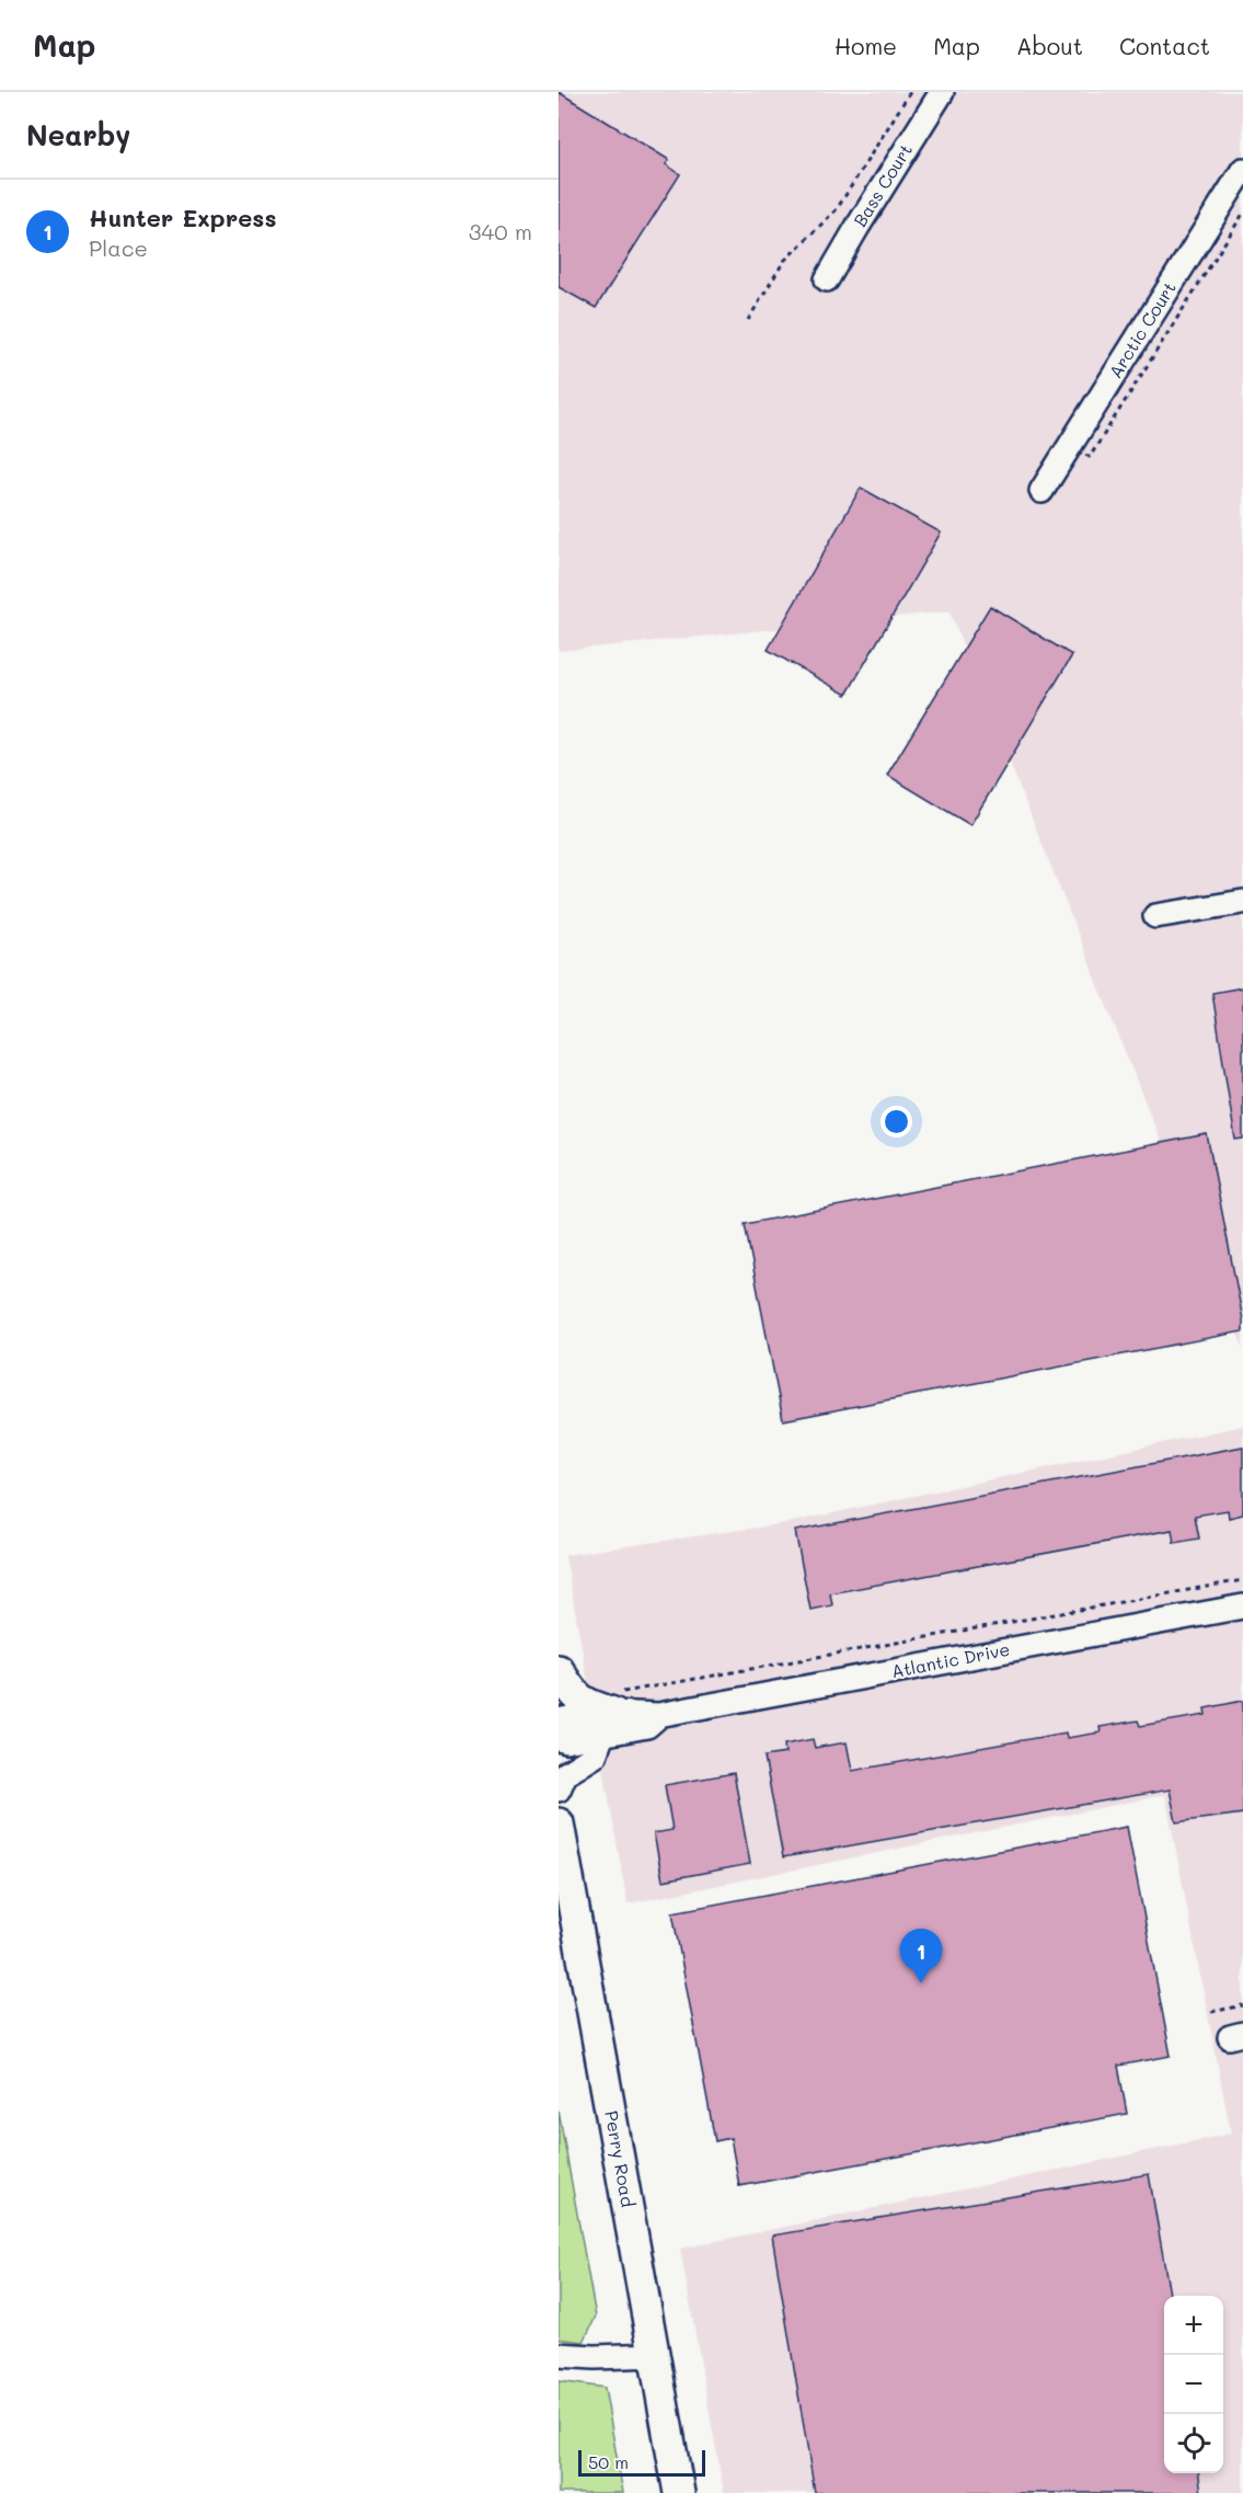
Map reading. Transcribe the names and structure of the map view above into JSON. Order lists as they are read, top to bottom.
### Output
{
  "streets": {
    "main road": ["Perry Road"],
    "street": ["Bass Court", "Arctic Court", "Atlantic Drive"]
  },
  "scale_bar": "50 m",
  "page": {
    "header": "Map",
    "nav": [
      "Home",
      "Map",
      "About",
      "Contact"
    ],
    "heading": "Nearby",
    "list": [
      {
        "mark": "1",
        "name": "Hunter Express",
        "note": "Place",
        "value": "340 m"
      }
    ],
    "pins": "1",
    "map_buttons": ["+", "−"],
    "scale": "50 m"
  }
}
